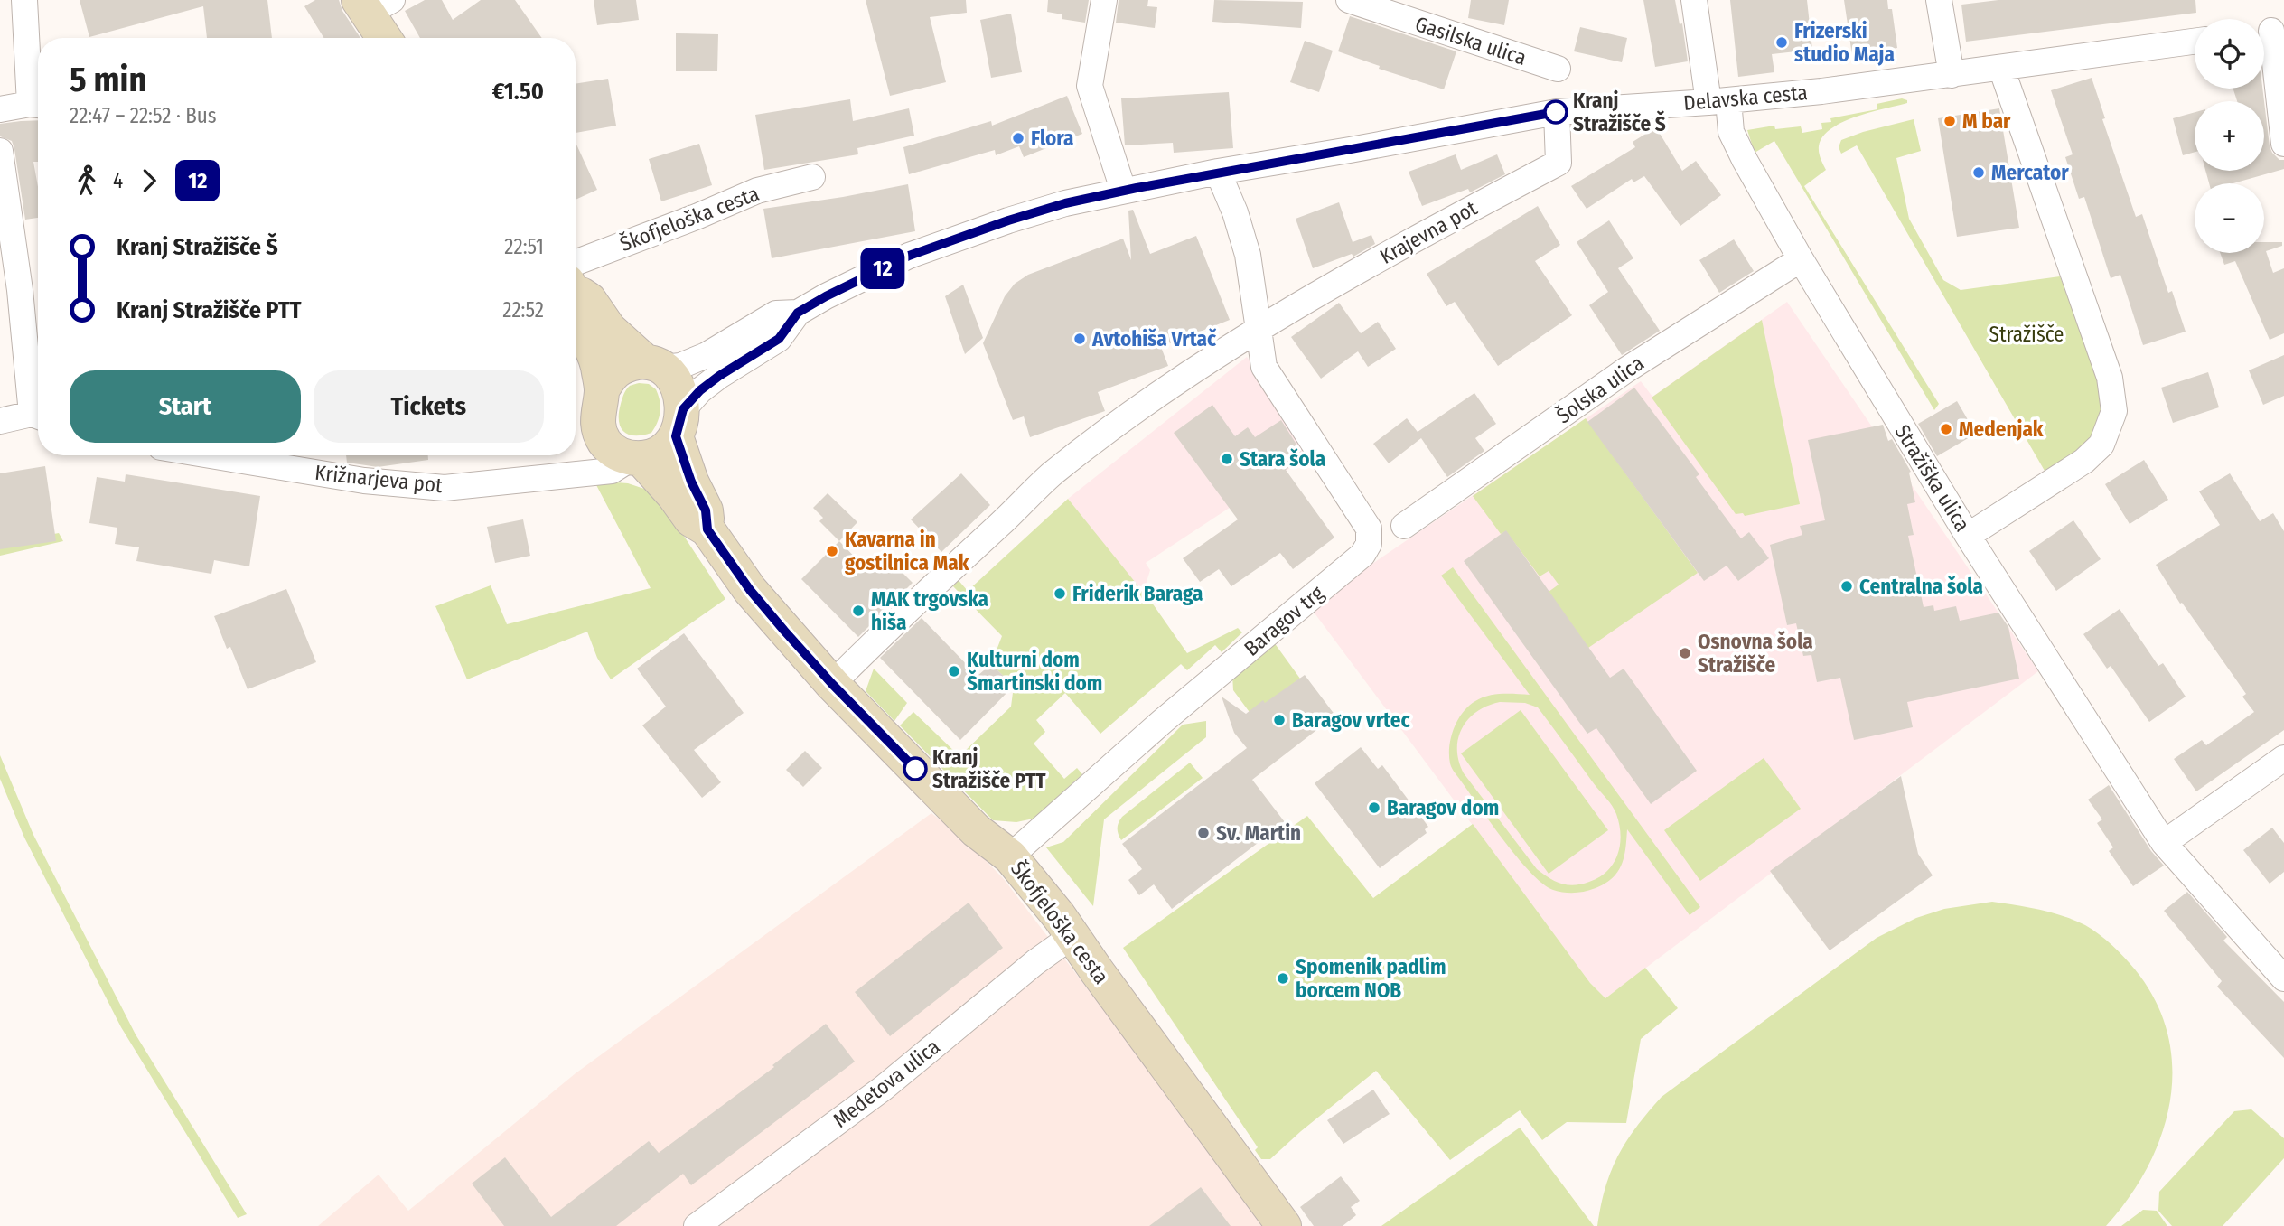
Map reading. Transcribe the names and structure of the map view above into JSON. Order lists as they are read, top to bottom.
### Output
{
  "streets": {
    "street": [
      "Gasilska ulica",
      "Delavska cesta",
      "Škofjeloška cesta",
      "Krajevna pot",
      "Šolska ulica",
      "Stražiška ulica",
      "Križnarjeva pot",
      "Baragov trg",
      "Medetova ulica"
    ]
  },
  "crossings": [
    ["Delavska cesta", "Škofjeloška cesta"],
    ["Delavska cesta", "Krajevna pot"],
    ["Delavska cesta", "Stražiška ulica"],
    ["Delavska cesta", "Križnarjeva pot"],
    ["Delavska cesta", "Baragov trg"],
    ["Škofjeloška cesta", "Križnarjeva pot"],
    ["Škofjeloška cesta", "Baragov trg"],
    ["Škofjeloška cesta", "Medetova ulica"],
    ["Krajevna pot", "Baragov trg"],
    ["Šolska ulica", "Stražiška ulica"]
  ],
  "parks": ["Stražišče"],
  "places": [
    "Frizerski studio Maja",
    "Kranj Stražišče Š",
    "M bar",
    "Flora",
    "Mercator",
    "Avtohiša Vrtač",
    "Medenjak",
    "Stara šola",
    "Kavarna in gostilnica Mak",
    "Centralna šola",
    "Friderik Baraga",
    "MAK trgovska hiša",
    "Osnovna šola Stražišče",
    "Kulturni dom Šmartinski dom",
    "Baragov vrtec",
    "Kranj Stražišče PTT",
    "Baragov dom",
    "Sv. Martin",
    "Spomenik padlim borcem NOB"
  ],
  "lines": ["bus line 12"],
  "page": {
    "on_map": "12",
    "map_buttons": ["+", "−"],
    "heading": ["5 min", "22:47 – 22:52 · Bus", "€1.50"],
    "legs": ["4", "12"],
    "list": [
      {
        "name": "Kranj Stražišče Š",
        "value": "22:51"
      },
      {
        "name": "Kranj Stražišče PTT",
        "value": "22:52"
      }
    ],
    "buttons": ["Start", "Tickets"]
  }
}
